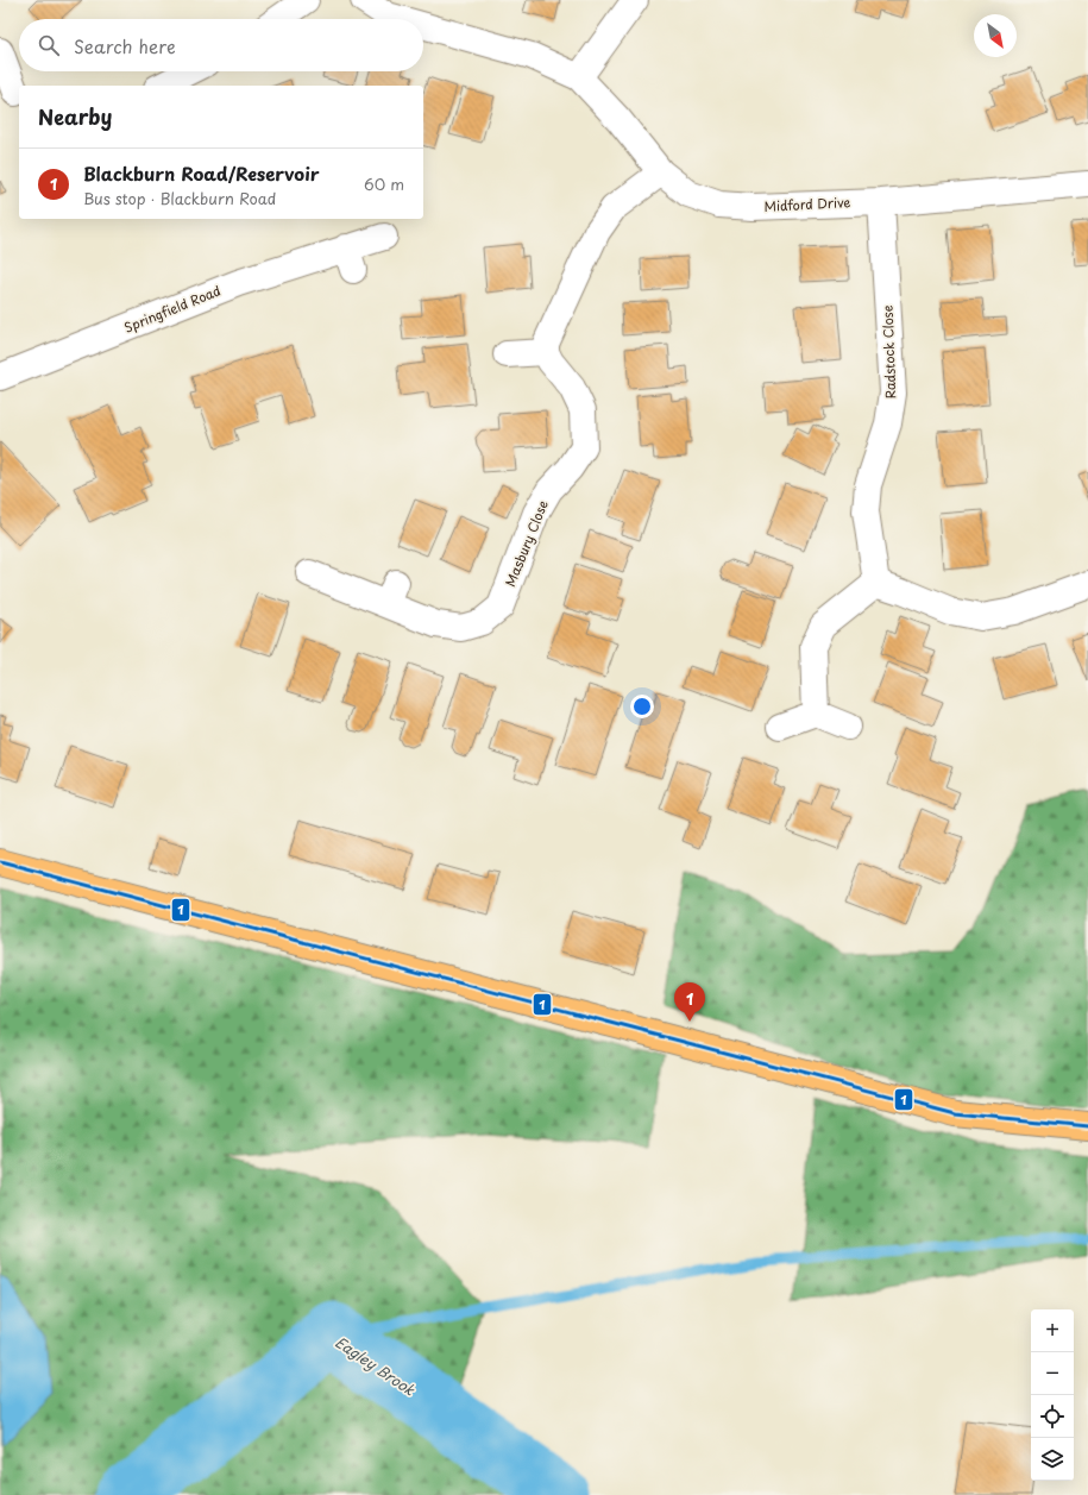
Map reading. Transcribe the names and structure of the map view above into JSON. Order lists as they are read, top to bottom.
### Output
{
  "streets": {
    "street": [
      "Midford Drive",
      "Springfield Road",
      "Radstock Close",
      "Masbury Close"
    ]
  },
  "crossings": [
    ["Midford Drive", "Radstock Close"]
  ],
  "water": ["Eagley Brook"],
  "lines": ["transit line 1"],
  "north": "bottom right",
  "page": {
    "search": "Search here",
    "heading": "Nearby",
    "list": [
      {
        "mark": "1",
        "name": "Blackburn Road/Reservoir",
        "note": "Bus stop · Blackburn Road",
        "value": "60 m"
      }
    ],
    "pins": "1",
    "map_buttons": ["+", "−"]
  }
}
